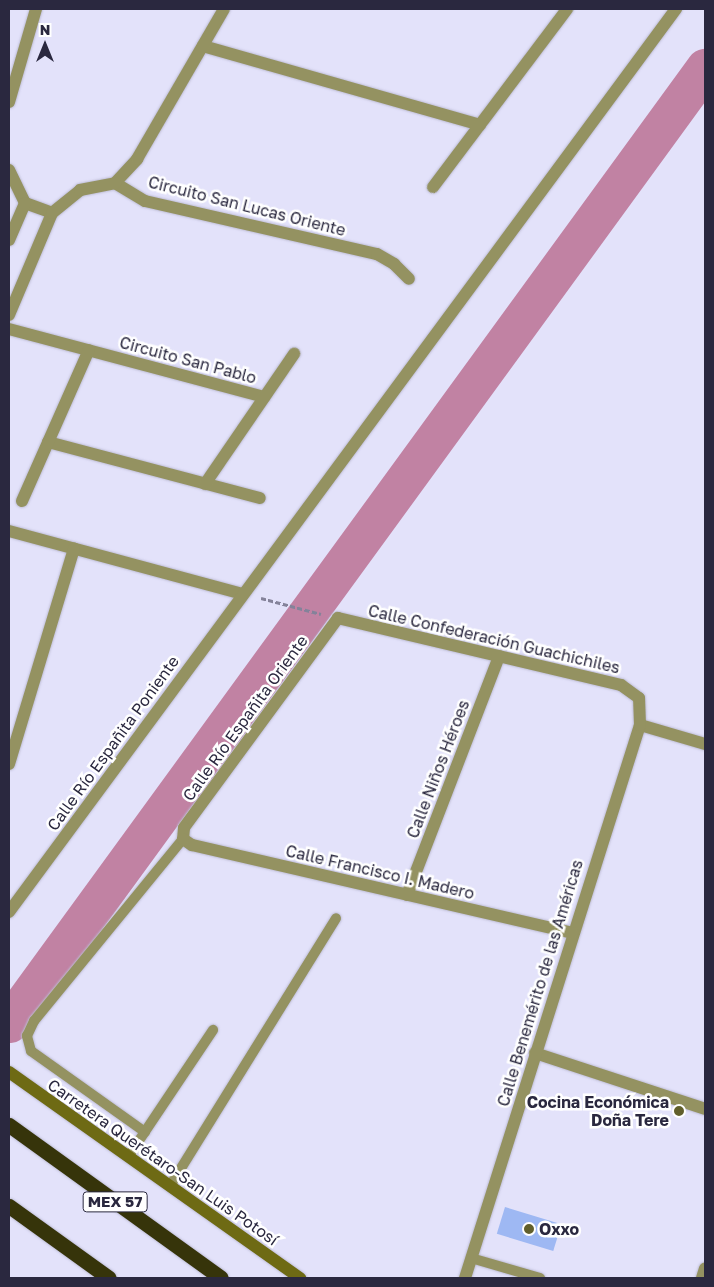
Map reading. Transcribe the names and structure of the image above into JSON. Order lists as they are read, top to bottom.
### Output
{
  "streets": {
    "highway": ["MEX 57"],
    "main road": ["Carretera Querétaro-San Luis Potosí"],
    "street": [
      "Circuito San Lucas Oriente",
      "Circuito San Pablo",
      "Calle Confederación Guachichiles",
      "Calle Río Españita Oriente",
      "Calle Río Españita Poniente",
      "Calle Niños Héroes",
      "Calle Francisco I. Madero",
      "Calle Benemérito de las Américas"
    ]
  },
  "crossings": [
    ["Calle Confederación Guachichiles", "Calle Río Españita Oriente"],
    ["Calle Confederación Guachichiles", "Calle Niños Héroes"],
    ["Calle Confederación Guachichiles", "Calle Benemérito de las Américas"],
    ["Calle Río Españita Oriente", "Calle Francisco I. Madero"],
    ["Calle Niños Héroes", "Calle Francisco I. Madero"],
    ["Calle Francisco I. Madero", "Calle Benemérito de las Américas"]
  ],
  "places": ["Cocina Económica Doña Tere", "Oxxo"],
  "north": "top"
}
